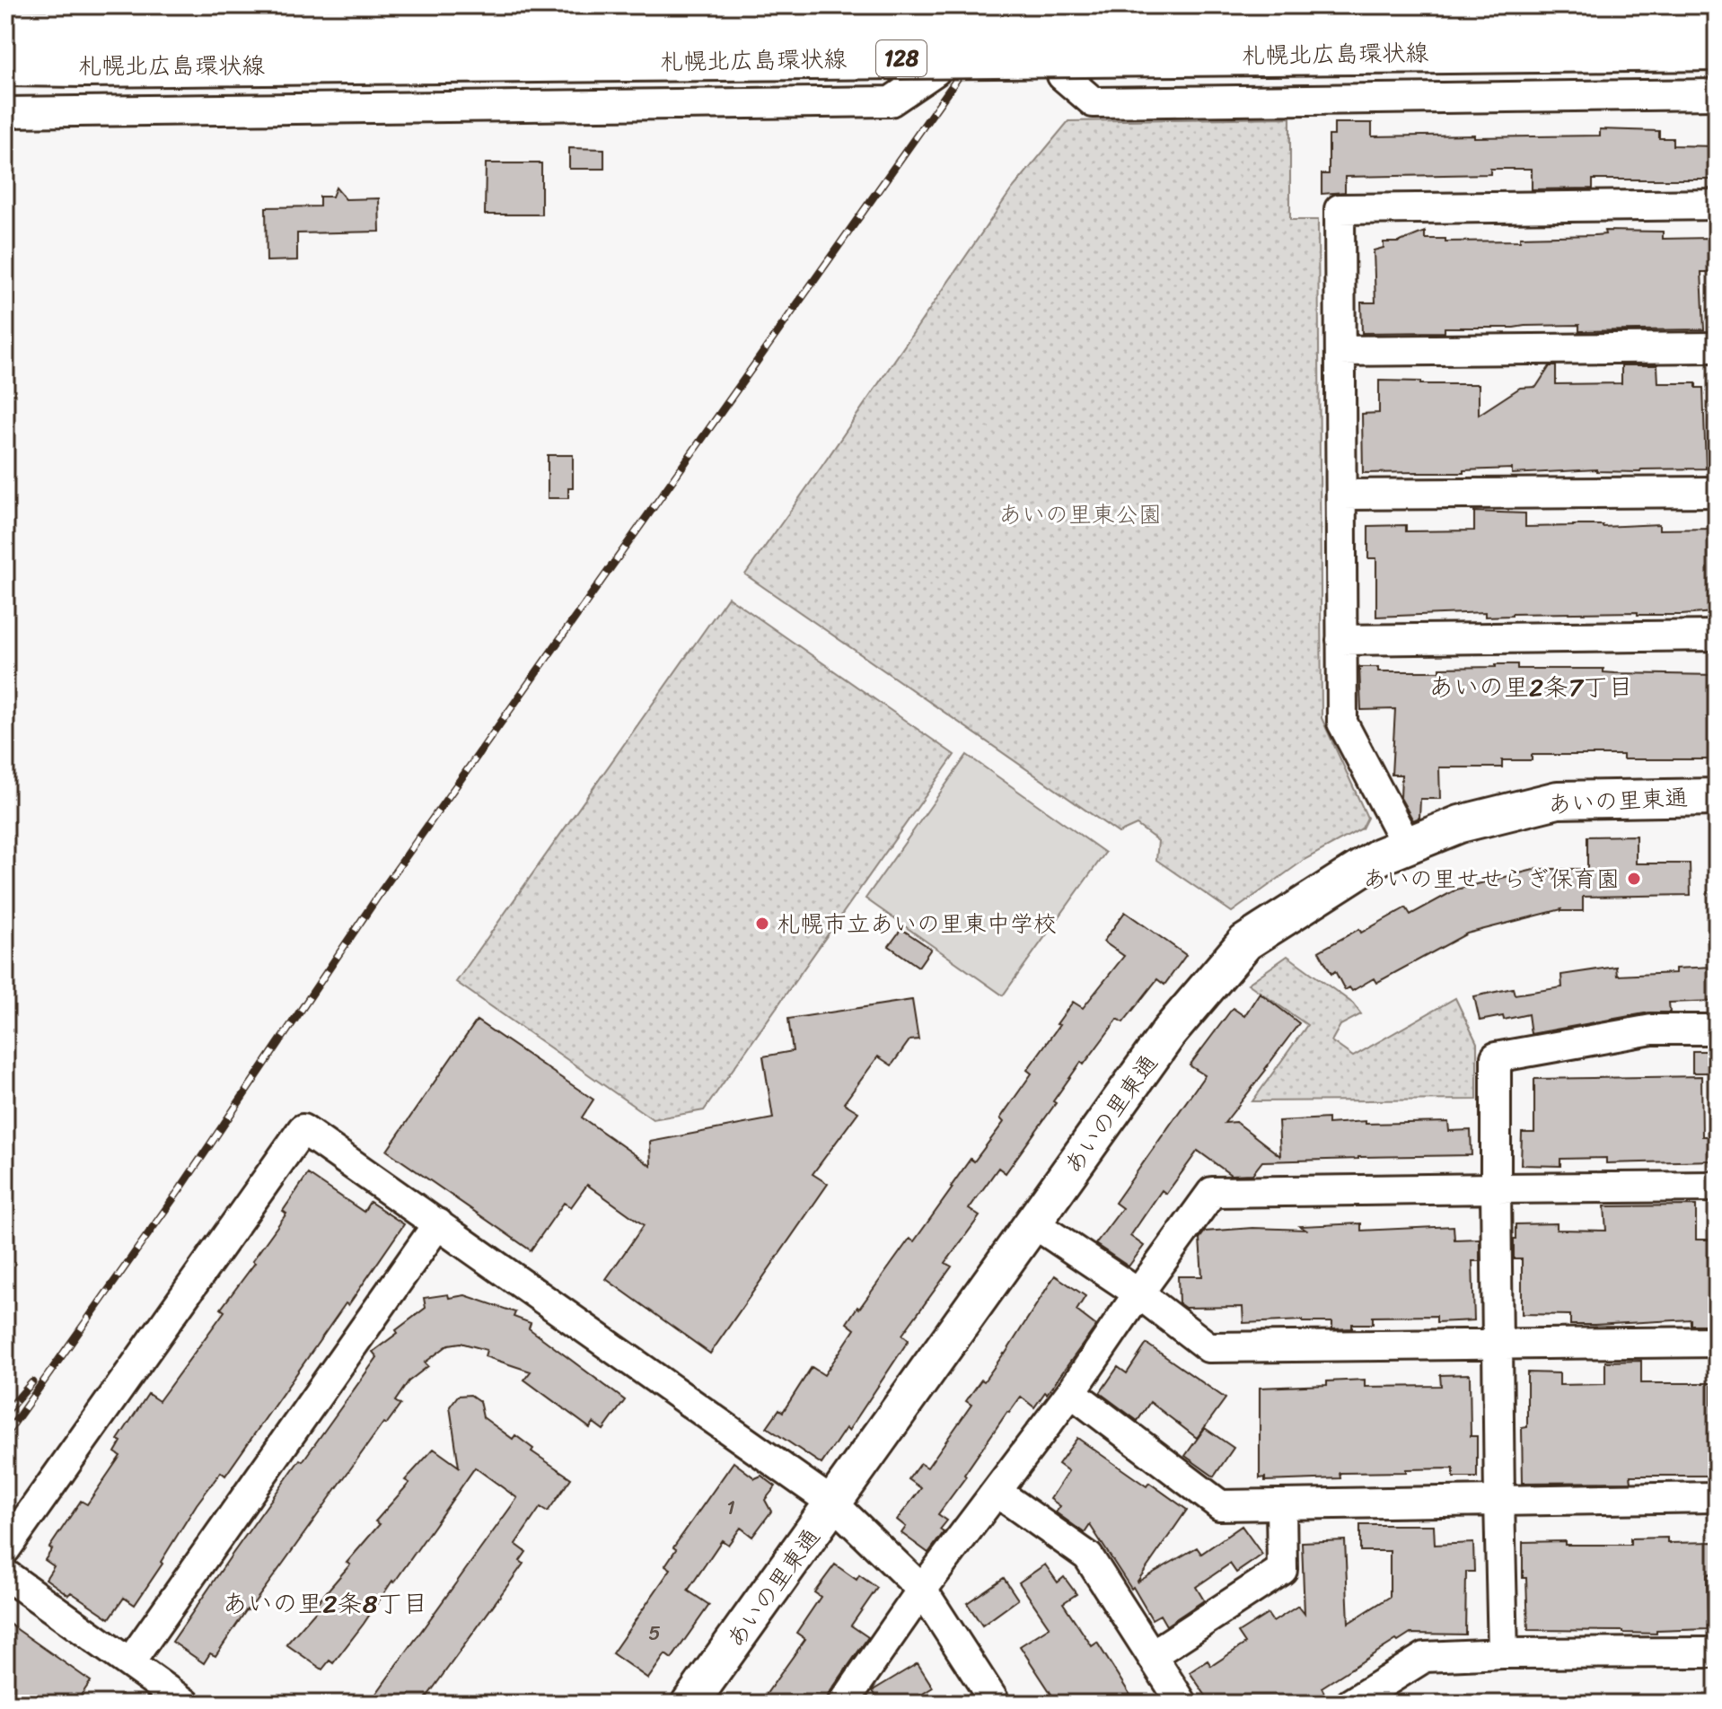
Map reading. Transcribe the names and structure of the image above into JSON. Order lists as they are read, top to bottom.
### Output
{
  "streets": {
    "main road": ["札幌北広島環状線", "128"],
    "street": ["あいの里東通"]
  },
  "districts": ["あいの里2条7丁目", "あいの里2条8丁目"],
  "parks": ["あいの里東公園"],
  "places": ["あいの里せせらぎ保育園", "札幌市立あいの里東中学校"],
  "house_numbers": ["1", "5"]
}
